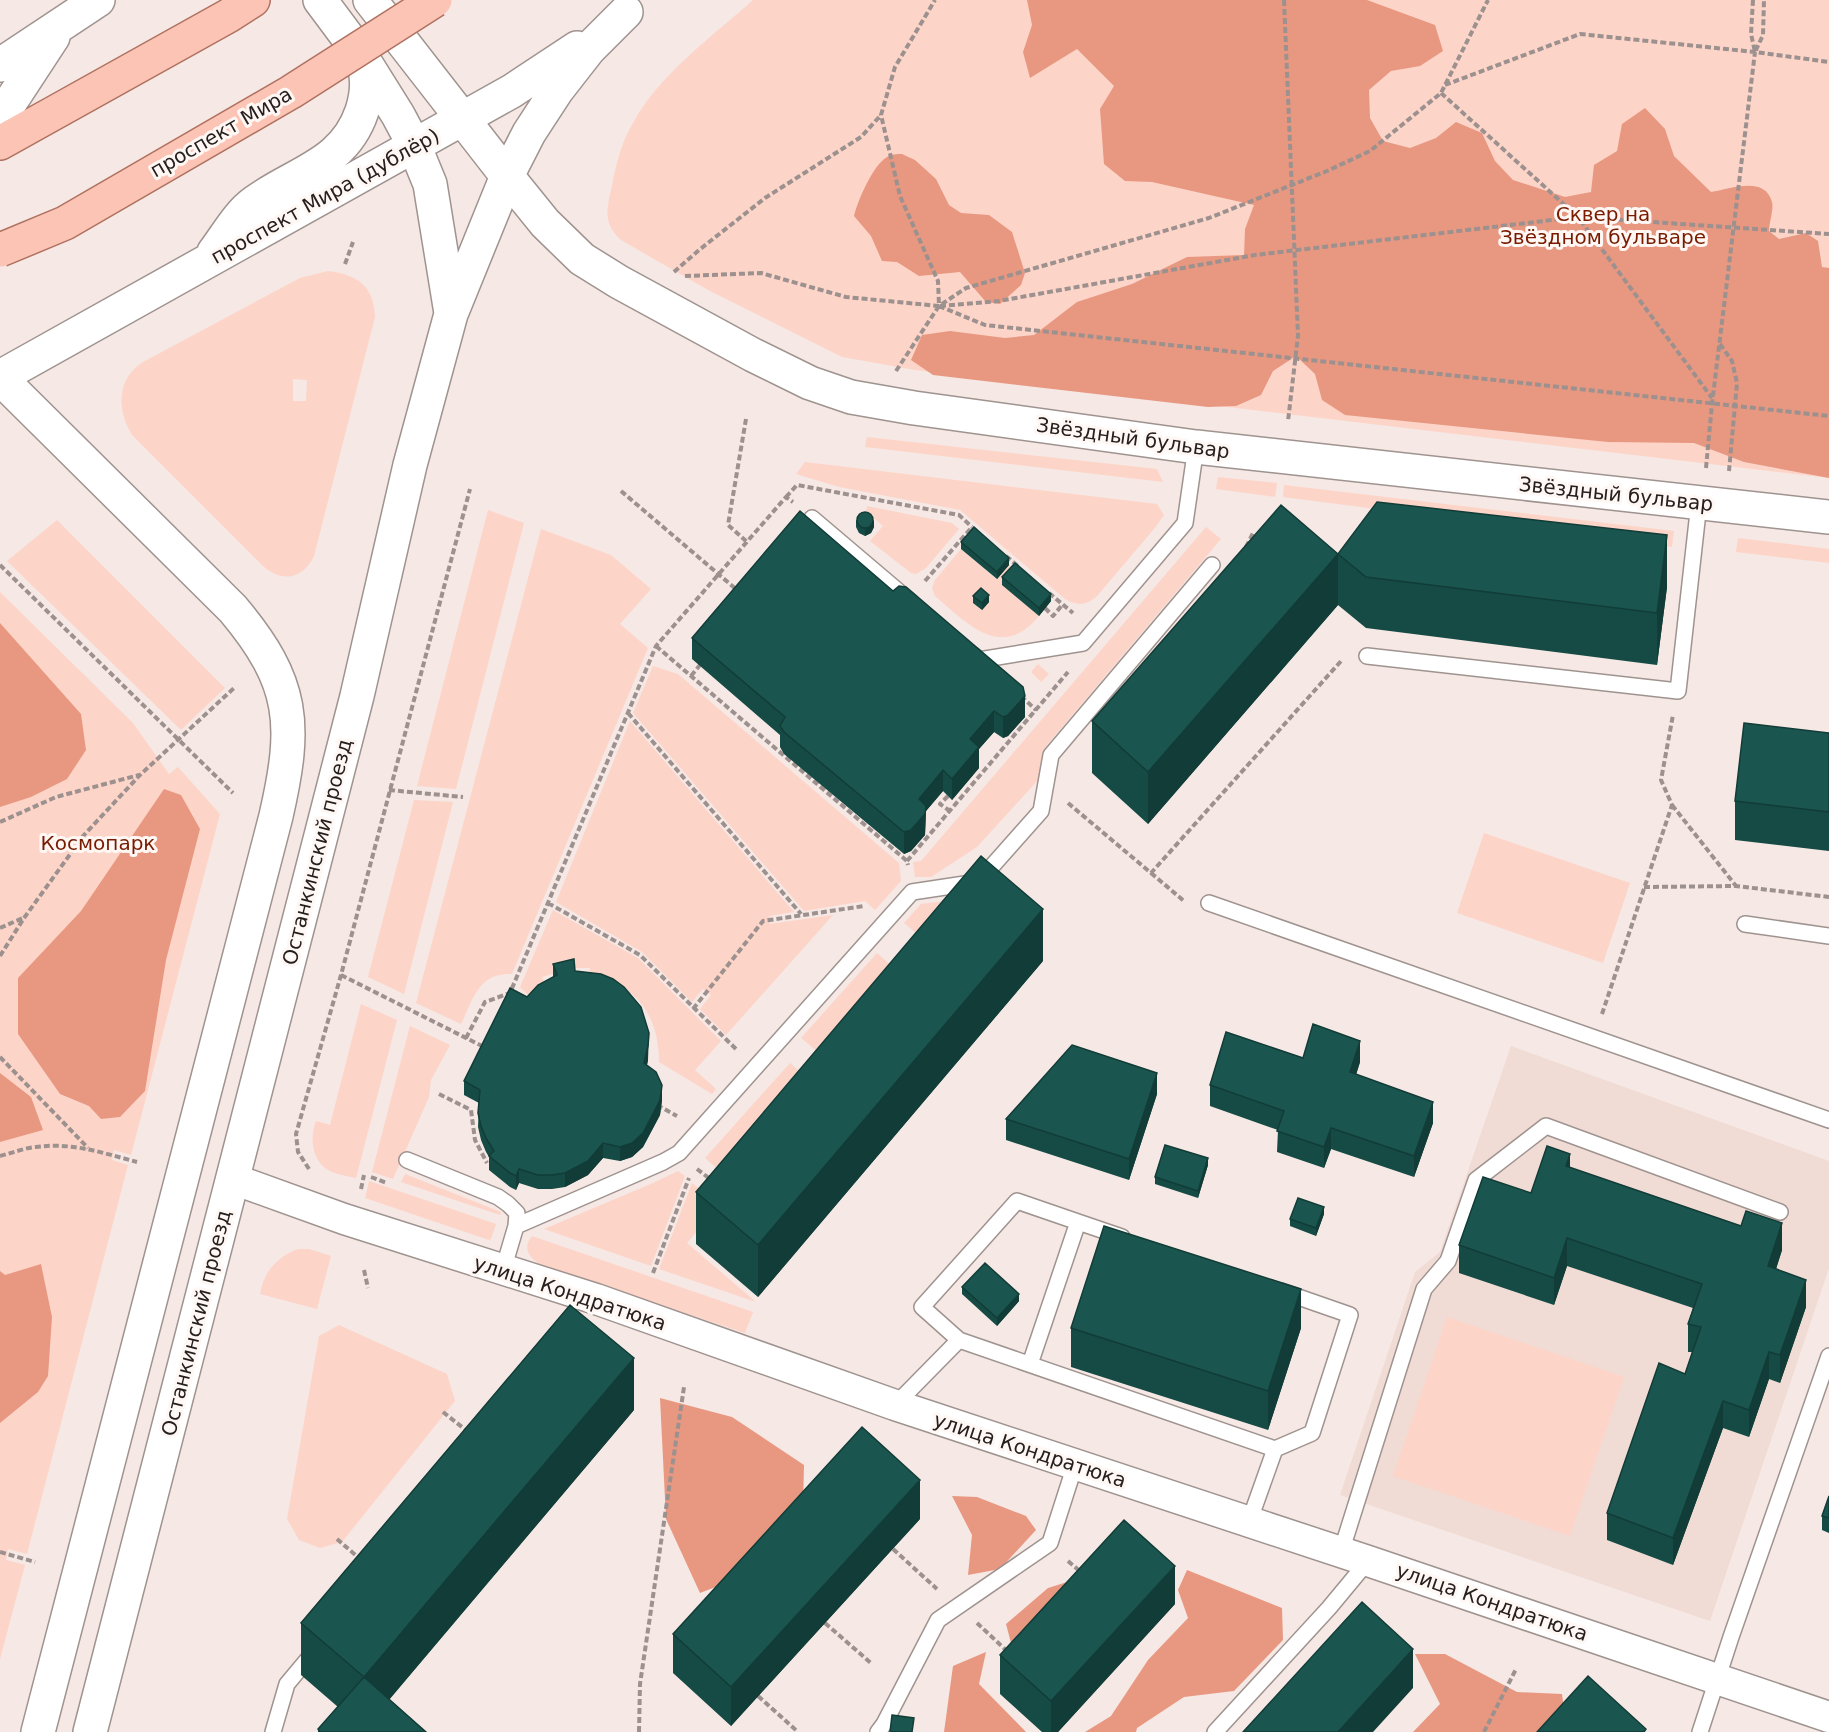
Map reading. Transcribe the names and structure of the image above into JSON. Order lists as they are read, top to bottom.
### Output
{
  "streets": {
    "main road": [
      "проспект Мира",
      "проспект Мира (дублёр)",
      "Звёздный бульвар",
      "Останкинский проезд"
    ],
    "street": ["улица Кондратюка"]
  },
  "crossings": [
    ["проспект Мира (дублёр)", "Звёздный бульвар"],
    ["проспект Мира (дублёр)", "Останкинский проезд"],
    ["Звёздный бульвар", "Останкинский проезд"],
    ["Останкинский проезд", "улица Кондратюка"]
  ],
  "parks": ["Сквер на Звёздном бульваре", "Космопарк"]
}
